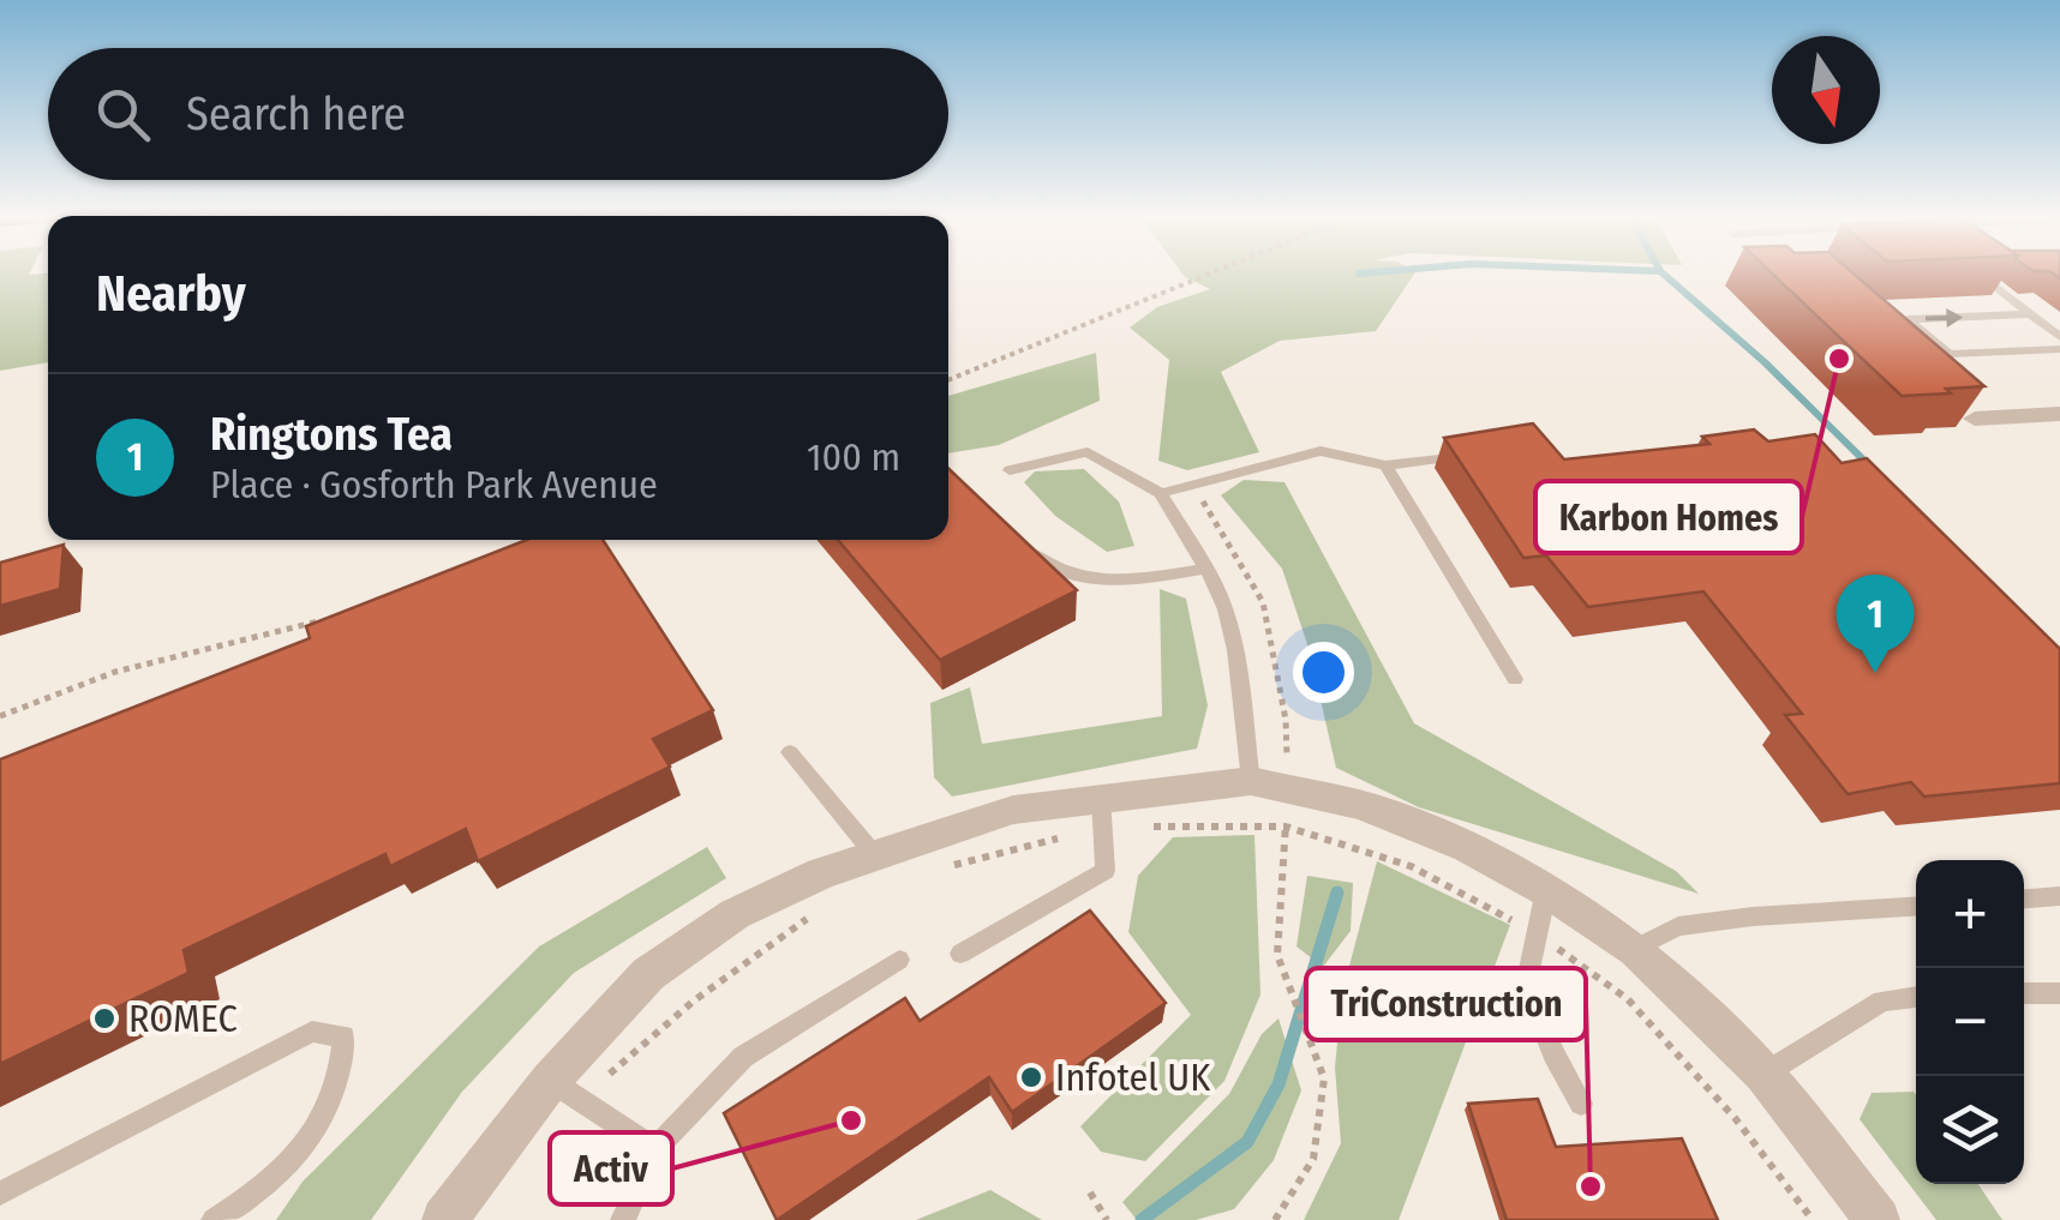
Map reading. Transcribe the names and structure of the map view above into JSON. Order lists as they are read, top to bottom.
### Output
{
  "places": [
    "Karbon Homes",
    "ROMEC",
    "Infotel UK",
    "Activ",
    "TriConstruction"
  ],
  "north": "bottom",
  "page": {
    "search": "Search here",
    "heading": "Nearby",
    "list": [
      {
        "mark": "1",
        "name": "Ringtons Tea",
        "note": "Place · Gosforth Park Avenue",
        "value": "100 m"
      }
    ],
    "pins": "1",
    "map_buttons": ["+", "−"]
  }
}
